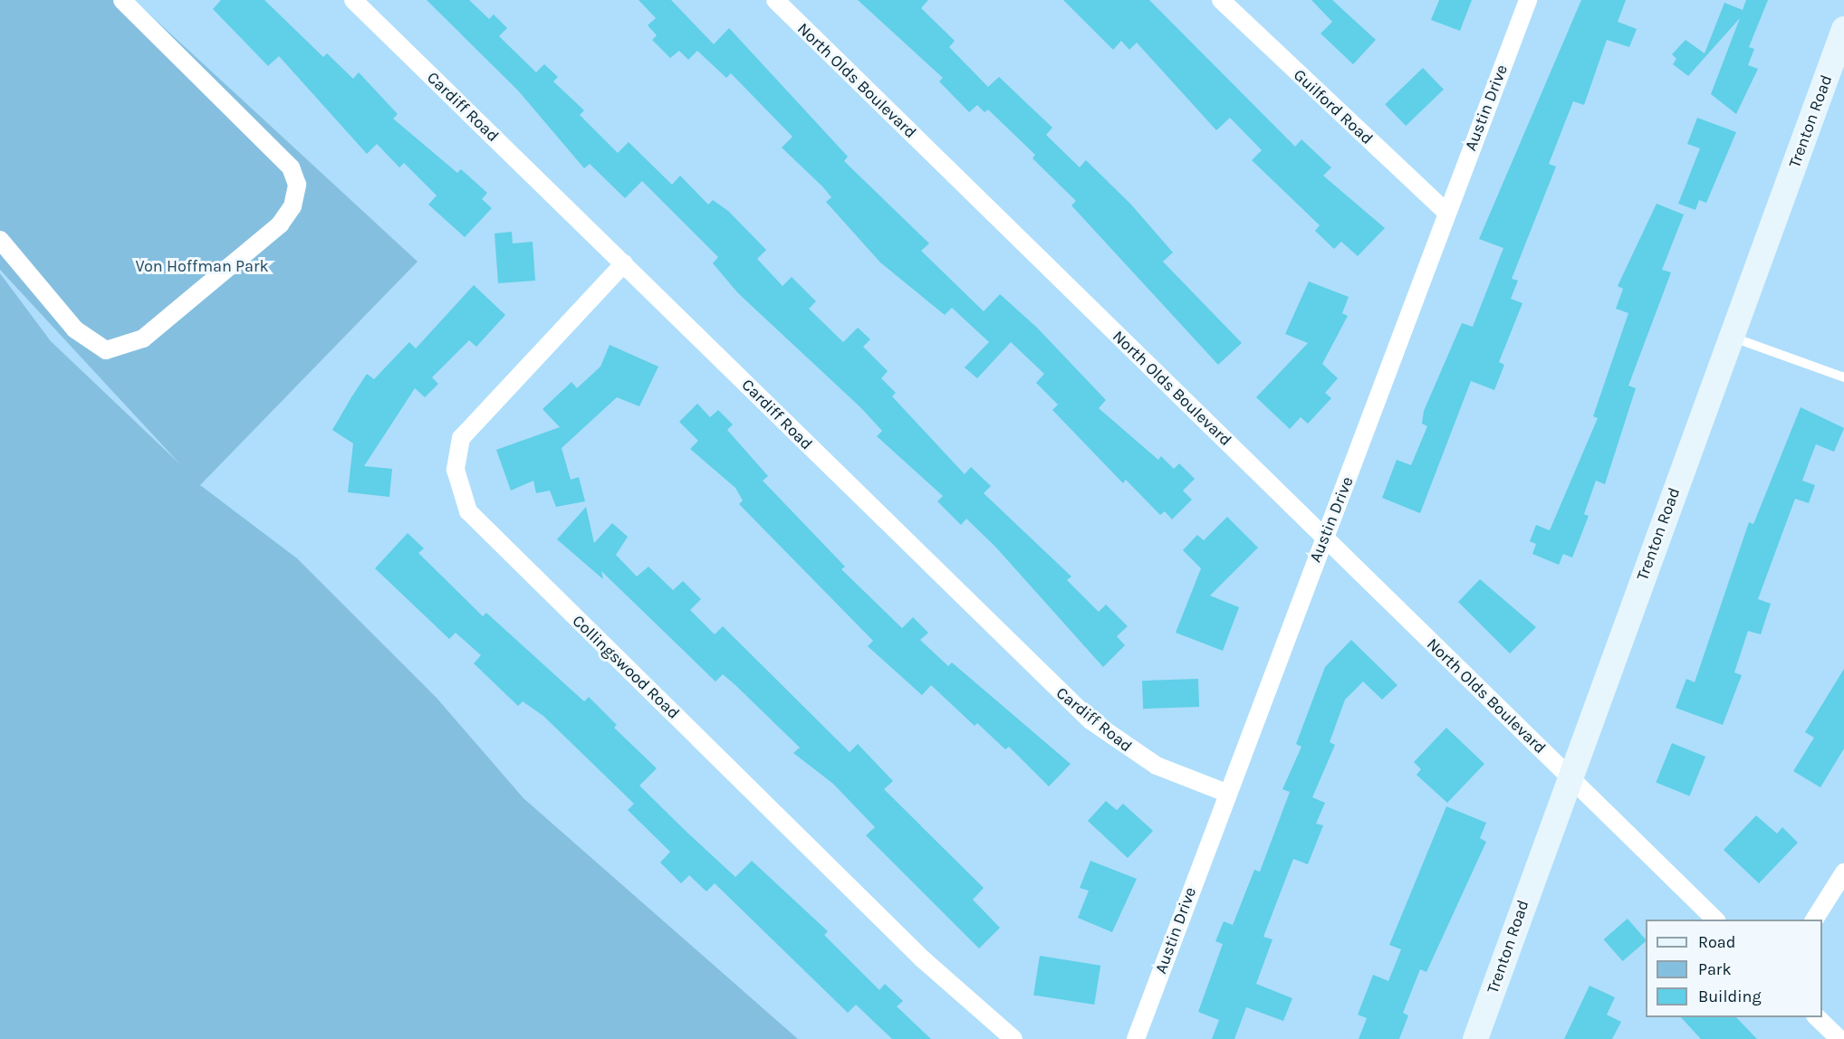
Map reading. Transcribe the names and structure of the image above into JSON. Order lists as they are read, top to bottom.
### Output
{
  "streets": {
    "main road": ["Trenton Road"],
    "street": [
      "North Olds Boulevard",
      "Cardiff Road",
      "Guilford Road",
      "Austin Drive",
      "Collingswood Road"
    ]
  },
  "crossings": [
    ["North Olds Boulevard", "Austin Drive"],
    ["North Olds Boulevard", "Trenton Road"],
    ["Cardiff Road", "Austin Drive"],
    ["Cardiff Road", "Collingswood Road"],
    ["Guilford Road", "Austin Drive"]
  ],
  "parks": ["Von Hoffman Park"],
  "legend": ["Road", "Park", "Building"]
}
